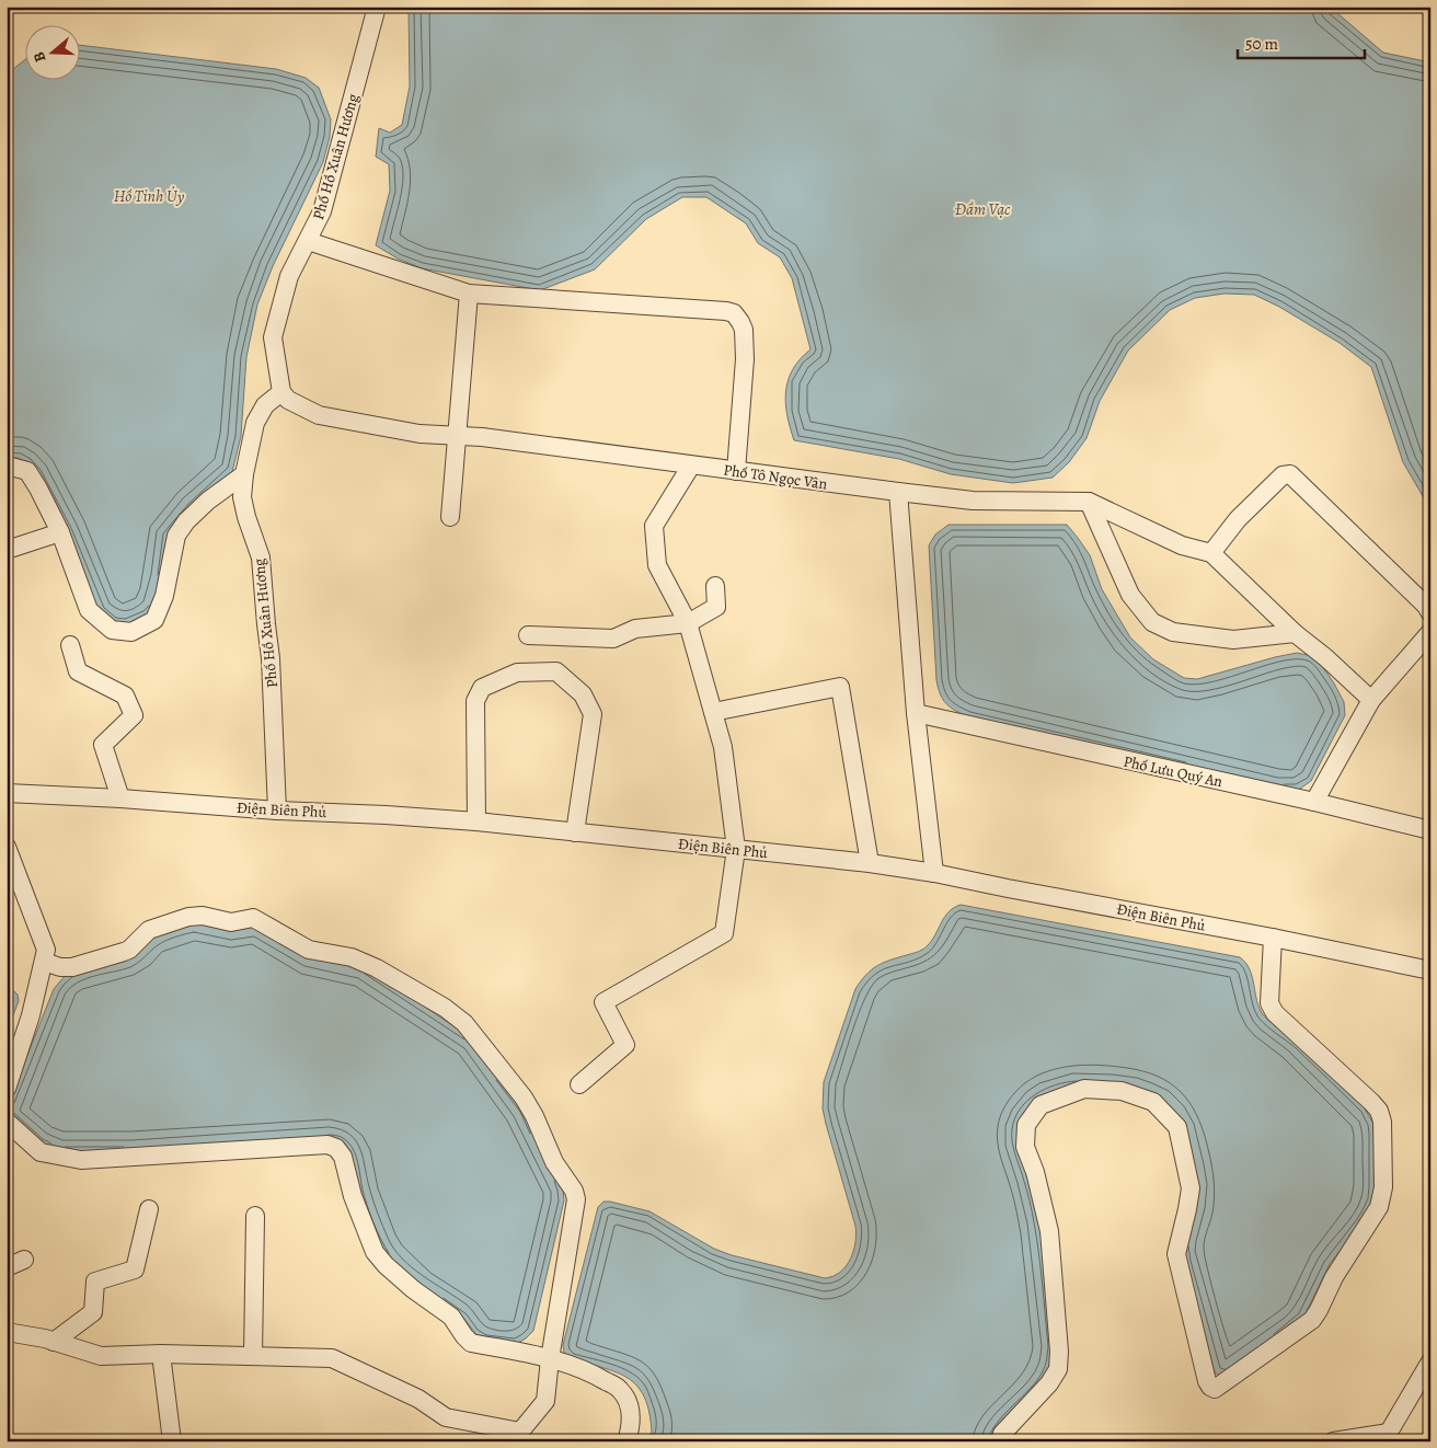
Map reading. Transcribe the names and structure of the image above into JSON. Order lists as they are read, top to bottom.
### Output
{
  "streets": {
    "street": [
      "Phố Hồ Xuân Hương",
      "Phố Tô Ngọc Vân",
      "Phố Lưu Quý An",
      "Điện Biên Phủ"
    ]
  },
  "crossings": [
    ["Phố Hồ Xuân Hương", "Phố Tô Ngọc Vân"],
    ["Phố Hồ Xuân Hương", "Điện Biên Phủ"]
  ],
  "water": ["Hồ Tỉnh Ủy", "Đầm Vạc"],
  "scale_bar": "50 m",
  "north": "left"
}
